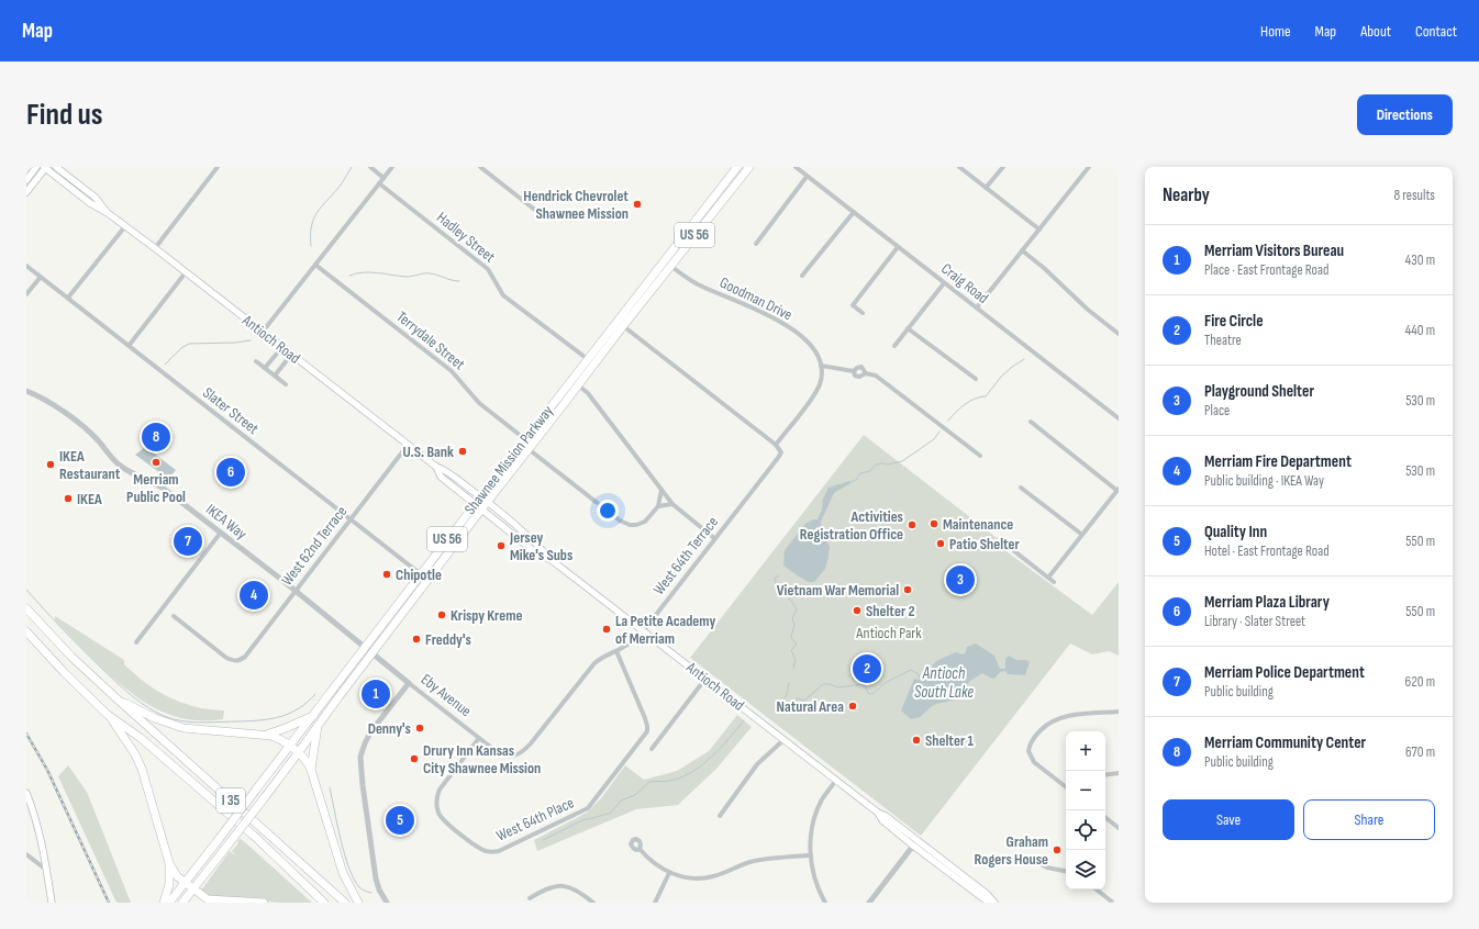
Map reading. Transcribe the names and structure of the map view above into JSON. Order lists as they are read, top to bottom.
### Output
{
  "streets": {
    "highway": ["US 56", "Shawnee Mission Parkway", "I 35"],
    "main road": ["Antioch Road"],
    "street": [
      "Hadley Street",
      "Craig Road",
      "Goodman Drive",
      "Terrydale Street",
      "Slater Street",
      "IKEA Way",
      "West 62nd Terrace",
      "West 64th Terrace",
      "Eby Avenue",
      "West 64th Place"
    ]
  },
  "crossings": [
    ["US 56", "Shawnee Mission Parkway"],
    ["Hadley Street", "Shawnee Mission Parkway"],
    ["Goodman Drive", "Shawnee Mission Parkway"],
    ["Antioch Road", "Shawnee Mission Parkway"],
    ["Antioch Road", "West 62nd Terrace"],
    ["Antioch Road", "West 64th Terrace"],
    ["Terrydale Street", "Shawnee Mission Parkway"],
    ["Slater Street", "Shawnee Mission Parkway"],
    ["Slater Street", "West 62nd Terrace"],
    ["Shawnee Mission Parkway", "IKEA Way"],
    ["Shawnee Mission Parkway", "Eby Avenue"],
    ["IKEA Way", "West 62nd Terrace"],
    ["IKEA Way", "Eby Avenue"],
    ["West 64th Terrace", "Eby Avenue"],
    ["West 64th Terrace", "West 64th Place"],
    ["Eby Avenue", "West 64th Place"]
  ],
  "water": ["Antioch South Lake"],
  "parks": ["Antioch Park"],
  "places": [
    "Hendrick Chevrolet Shawnee Mission",
    "U.S. Bank",
    "Merriam Public Pool",
    "IKEA Restaurant",
    "IKEA",
    "Maintenance",
    "Activities Registration Office",
    "Patio Shelter",
    "Jersey Mike's Subs",
    "Chipotle",
    "Vietnam War Memorial",
    "Shelter 2",
    "Krispy Kreme",
    "La Petite Academy of Merriam",
    "Freddy's",
    "Natural Area",
    "Denny's",
    "Shelter 1",
    "Drury Inn Kansas City Shawnee Mission",
    "Graham Rogers House"
  ],
  "page": {
    "header": "Map",
    "nav": [
      "Home",
      "Map",
      "About",
      "Contact"
    ],
    "buttons": [
      "Directions",
      ["Save", "Share"]
    ],
    "title": "Find us",
    "heading": ["Nearby", "8 results"],
    "list": [
      {
        "mark": "1",
        "name": "Merriam Visitors Bureau",
        "note": "Place · East Frontage Road",
        "value": "430 m"
      },
      {
        "mark": "2",
        "name": "Fire Circle",
        "note": "Theatre",
        "value": "440 m"
      },
      {
        "mark": "3",
        "name": "Playground Shelter",
        "note": "Place",
        "value": "530 m"
      },
      {
        "mark": "4",
        "name": "Merriam Fire Department",
        "note": "Public building · IKEA Way",
        "value": "530 m"
      },
      {
        "mark": "5",
        "name": "Quality Inn",
        "note": "Hotel · East Frontage Road",
        "value": "550 m"
      },
      {
        "mark": "6",
        "name": "Merriam Plaza Library",
        "note": "Library · Slater Street",
        "value": "550 m"
      },
      {
        "mark": "7",
        "name": "Merriam Police Department",
        "note": "Public building",
        "value": "620 m"
      },
      {
        "mark": "8",
        "name": "Merriam Community Center",
        "note": "Public building",
        "value": "670 m"
      }
    ],
    "pins": [
      "8",
      "6",
      "7",
      "3",
      "4",
      "2",
      "1",
      "5"
    ],
    "map_buttons": ["+", "−"]
  }
}
